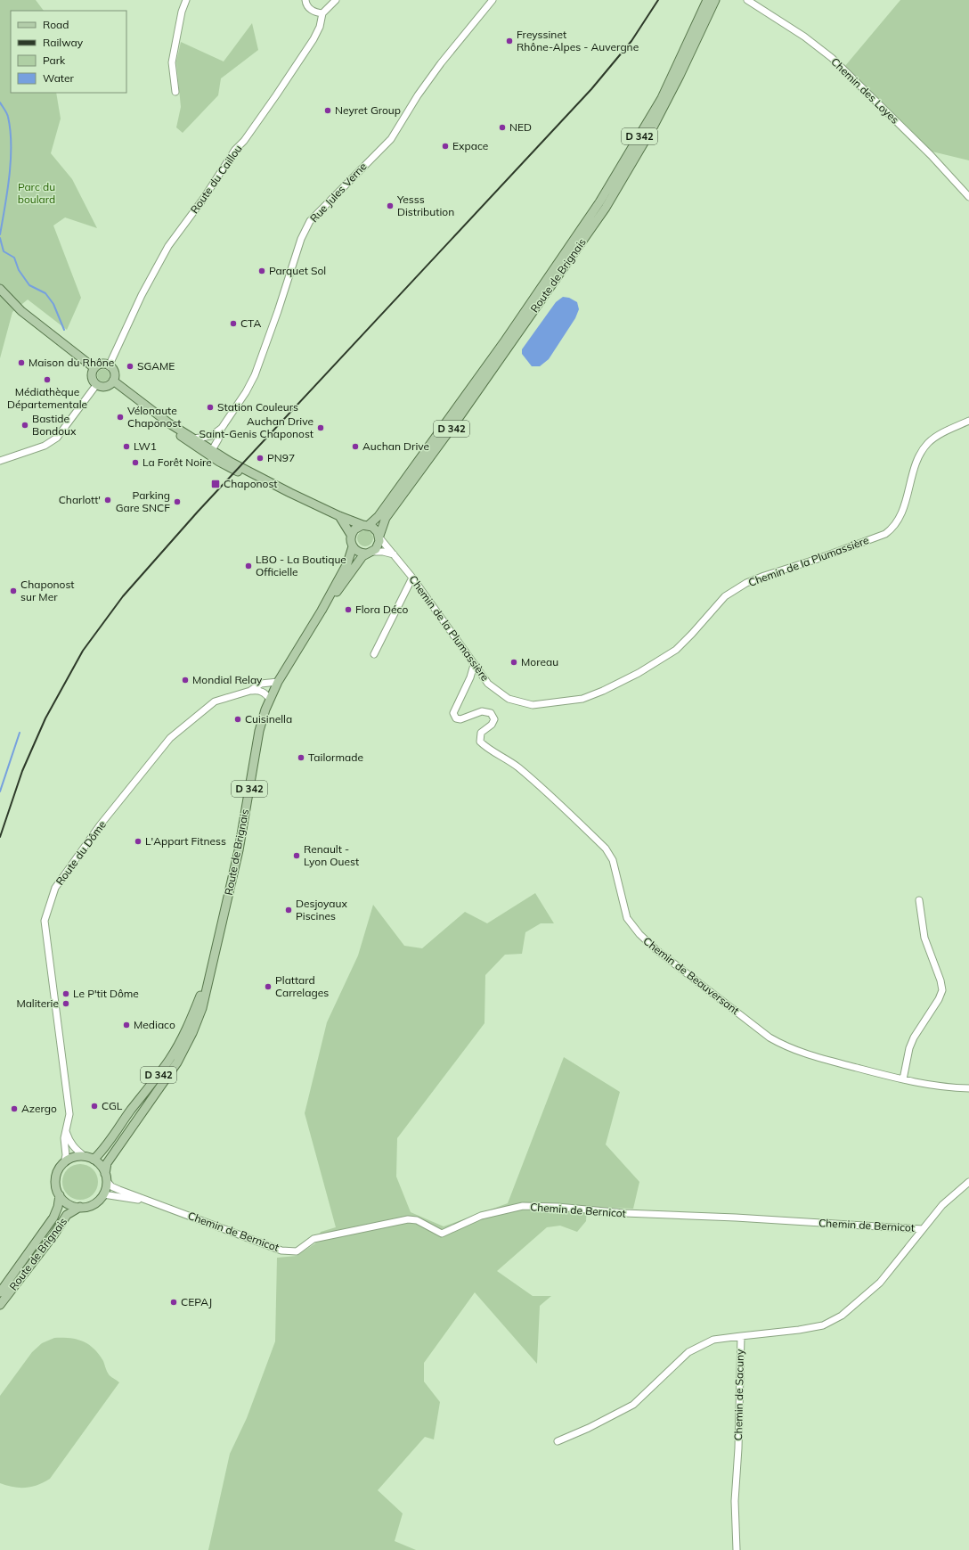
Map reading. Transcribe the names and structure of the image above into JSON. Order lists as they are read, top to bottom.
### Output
{
  "streets": {
    "main road": ["D 342", "Route de Brignais"],
    "street": [
      "Chemin des Loyes",
      "Route du Caillou",
      "Rue Jules Verne",
      "Chemin de la Plumassière",
      "Route du Dôme",
      "Chemin de Beauversant",
      "Chemin de Bernicot",
      "Chemin de Sacuny"
    ]
  },
  "crossings": [
    ["Route de Brignais", "Chemin de la Plumassière"],
    ["Route de Brignais", "Route du Dôme"],
    ["Route de Brignais", "Chemin de Bernicot"],
    ["Chemin de la Plumassière", "Chemin de Beauversant"],
    ["Route du Dôme", "Chemin de Bernicot"],
    ["Chemin de Bernicot", "Chemin de Sacuny"]
  ],
  "parks": ["Parc du boulard"],
  "places": {
    "other": [
      "Freyssinet Rhône-Alpes - Auvergne",
      "Neyret Group",
      "NED",
      "Expace",
      "Yesss Distribution",
      "Parquet Sol",
      "CTA",
      "Maison du Rhône",
      "SGAME",
      "Médiathèque Départementale",
      "Station Couleurs",
      "Vélonaute Chaponost",
      "Bastide Bondoux",
      "Auchan Drive Saint-Genis Chaponost",
      "LW1",
      "Auchan Drive",
      "PN97",
      "La Forêt Noire",
      "Charlott'",
      "Parking Gare SNCF",
      "LBO - La Boutique Officielle",
      "Chaponost sur Mer",
      "Flora Déco",
      "Moreau",
      "Mondial Relay",
      "Cuisinella",
      "Tailormade",
      "L'Appart Fitness",
      "Renault - Lyon Ouest",
      "Desjoyaux Piscines",
      "Plattard Carrelages",
      "Le P'tit Dôme",
      "Maliterie",
      "Mediaco",
      "CGL",
      "Azergo",
      "CEPAJ"
    ],
    "transit": ["Chaponost"]
  },
  "legend": [
    "Road",
    "Railway",
    "Park",
    "Water"
  ]
}
